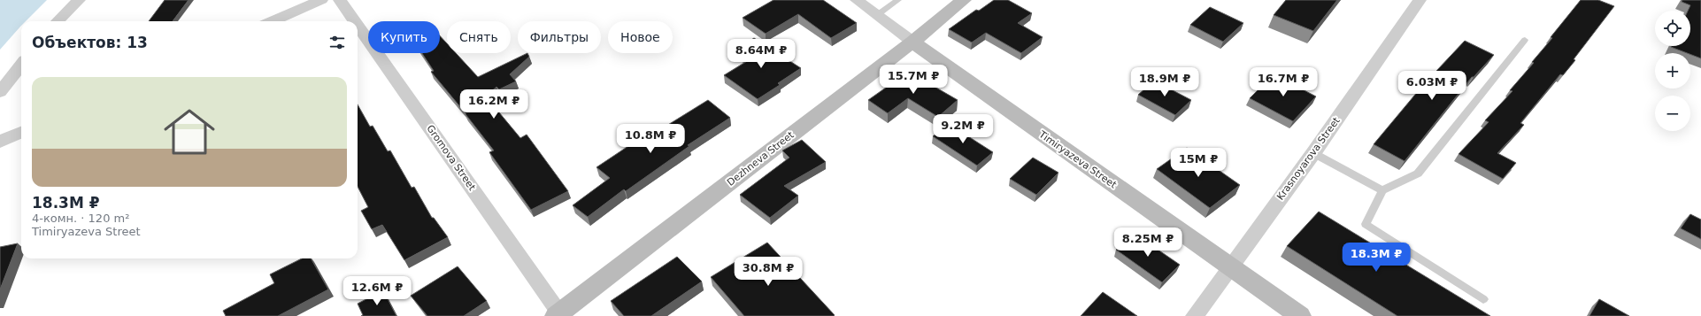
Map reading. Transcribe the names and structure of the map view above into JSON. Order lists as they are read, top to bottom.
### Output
{
  "streets": {
    "main road": ["Dezhneva Street", "Timiryazeva Street"],
    "street": ["Gromova Street", "Krasnoyarova Street"]
  },
  "crossings": [
    ["Gromova Street", "Dezhneva Street"],
    ["Dezhneva Street", "Timiryazeva Street"],
    ["Krasnoyarova Street", "Timiryazeva Street"]
  ],
  "page": {
    "map_buttons": ["+", "−"],
    "chip": [
      "Купить",
      "Снять",
      "Фильтры",
      "Новое"
    ],
    "heading": "Объектов: 13",
    "price": [
      "8.64M ₽",
      "15.7M ₽",
      "18.9M ₽",
      "16.7M ₽",
      "6.03M ₽",
      "16.2M ₽",
      "9.2M ₽",
      "10.8M ₽",
      "15M ₽",
      "8.25M ₽",
      "18.3M ₽",
      "30.8M ₽",
      "12.6M ₽"
    ],
    "list": [
      {
        "name": "18.3M ₽",
        "note": "4-комн. · 120 m² · Timiryazeva Street"
      }
    ]
  }
}
